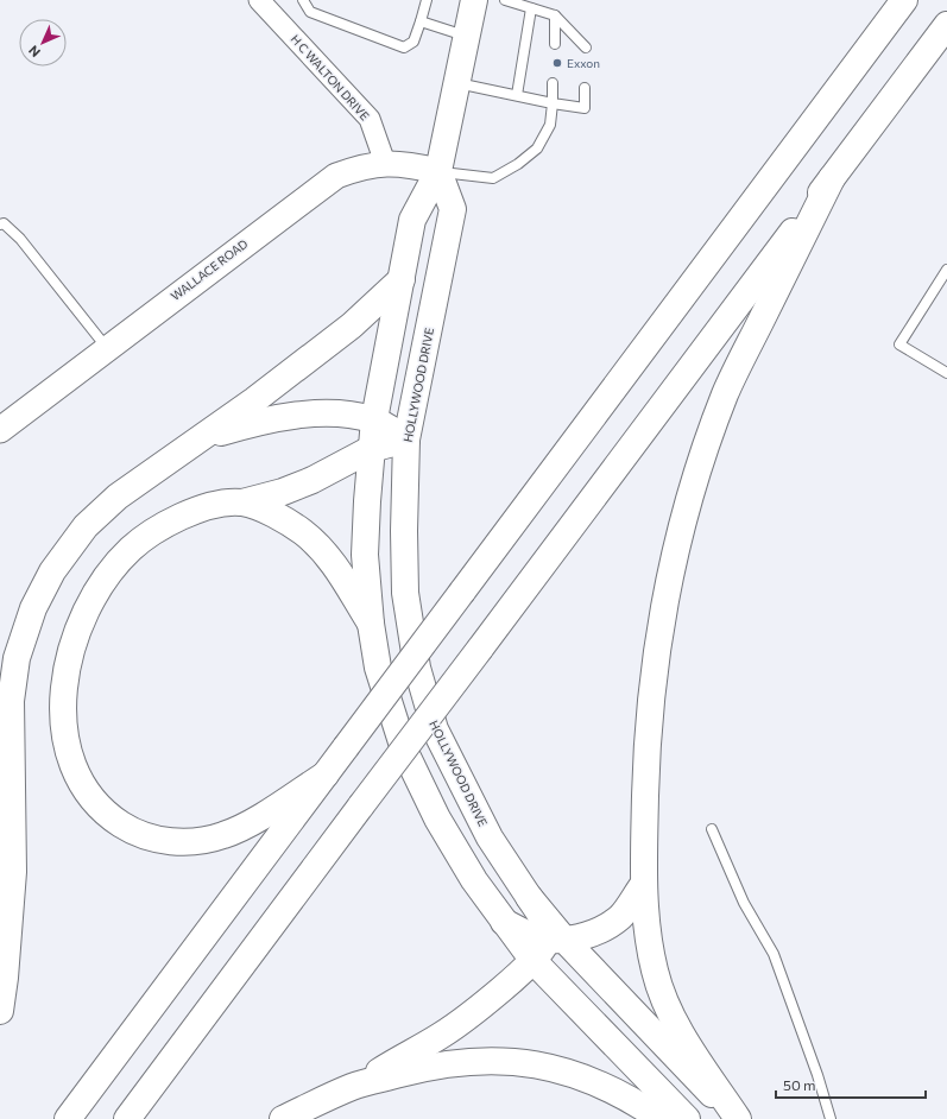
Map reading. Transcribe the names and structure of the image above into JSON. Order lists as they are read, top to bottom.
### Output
{
  "streets": {
    "main road": ["HOLLYWOOD DRIVE"],
    "street": ["H C WALTON DRIVE", "WALLACE ROAD"]
  },
  "crossings": [
    ["H C WALTON DRIVE", "WALLACE ROAD"],
    ["WALLACE ROAD", "HOLLYWOOD DRIVE"]
  ],
  "places": ["Exxon"],
  "scale_bar": "50 m",
  "north": "bottom left"
}
